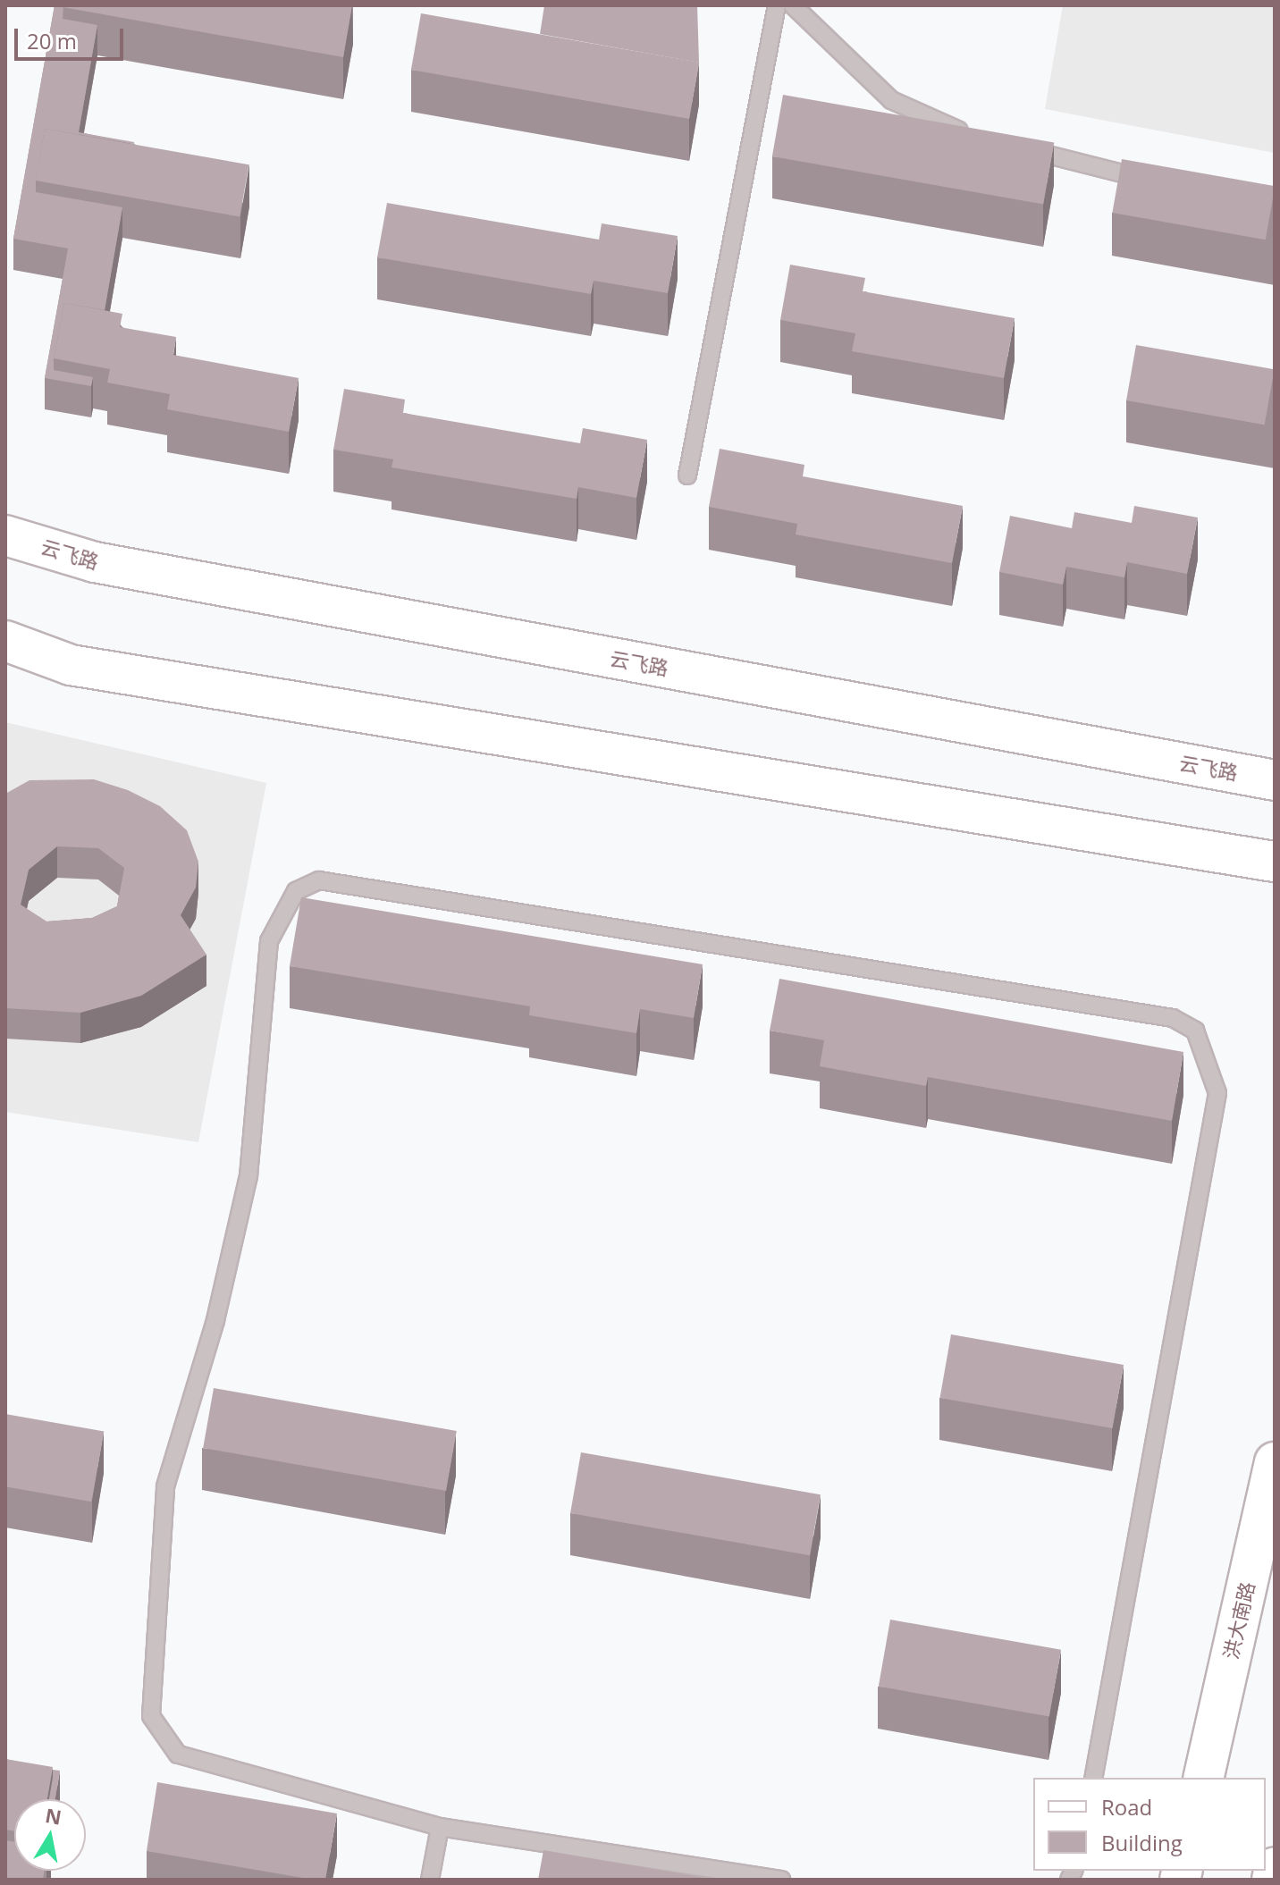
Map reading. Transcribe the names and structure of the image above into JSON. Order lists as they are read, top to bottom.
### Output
{
  "streets": {
    "main road": ["云飞路", "洪大南路"]
  },
  "legend": ["Road", "Building"],
  "scale_bar": "20 m",
  "north": "top"
}
